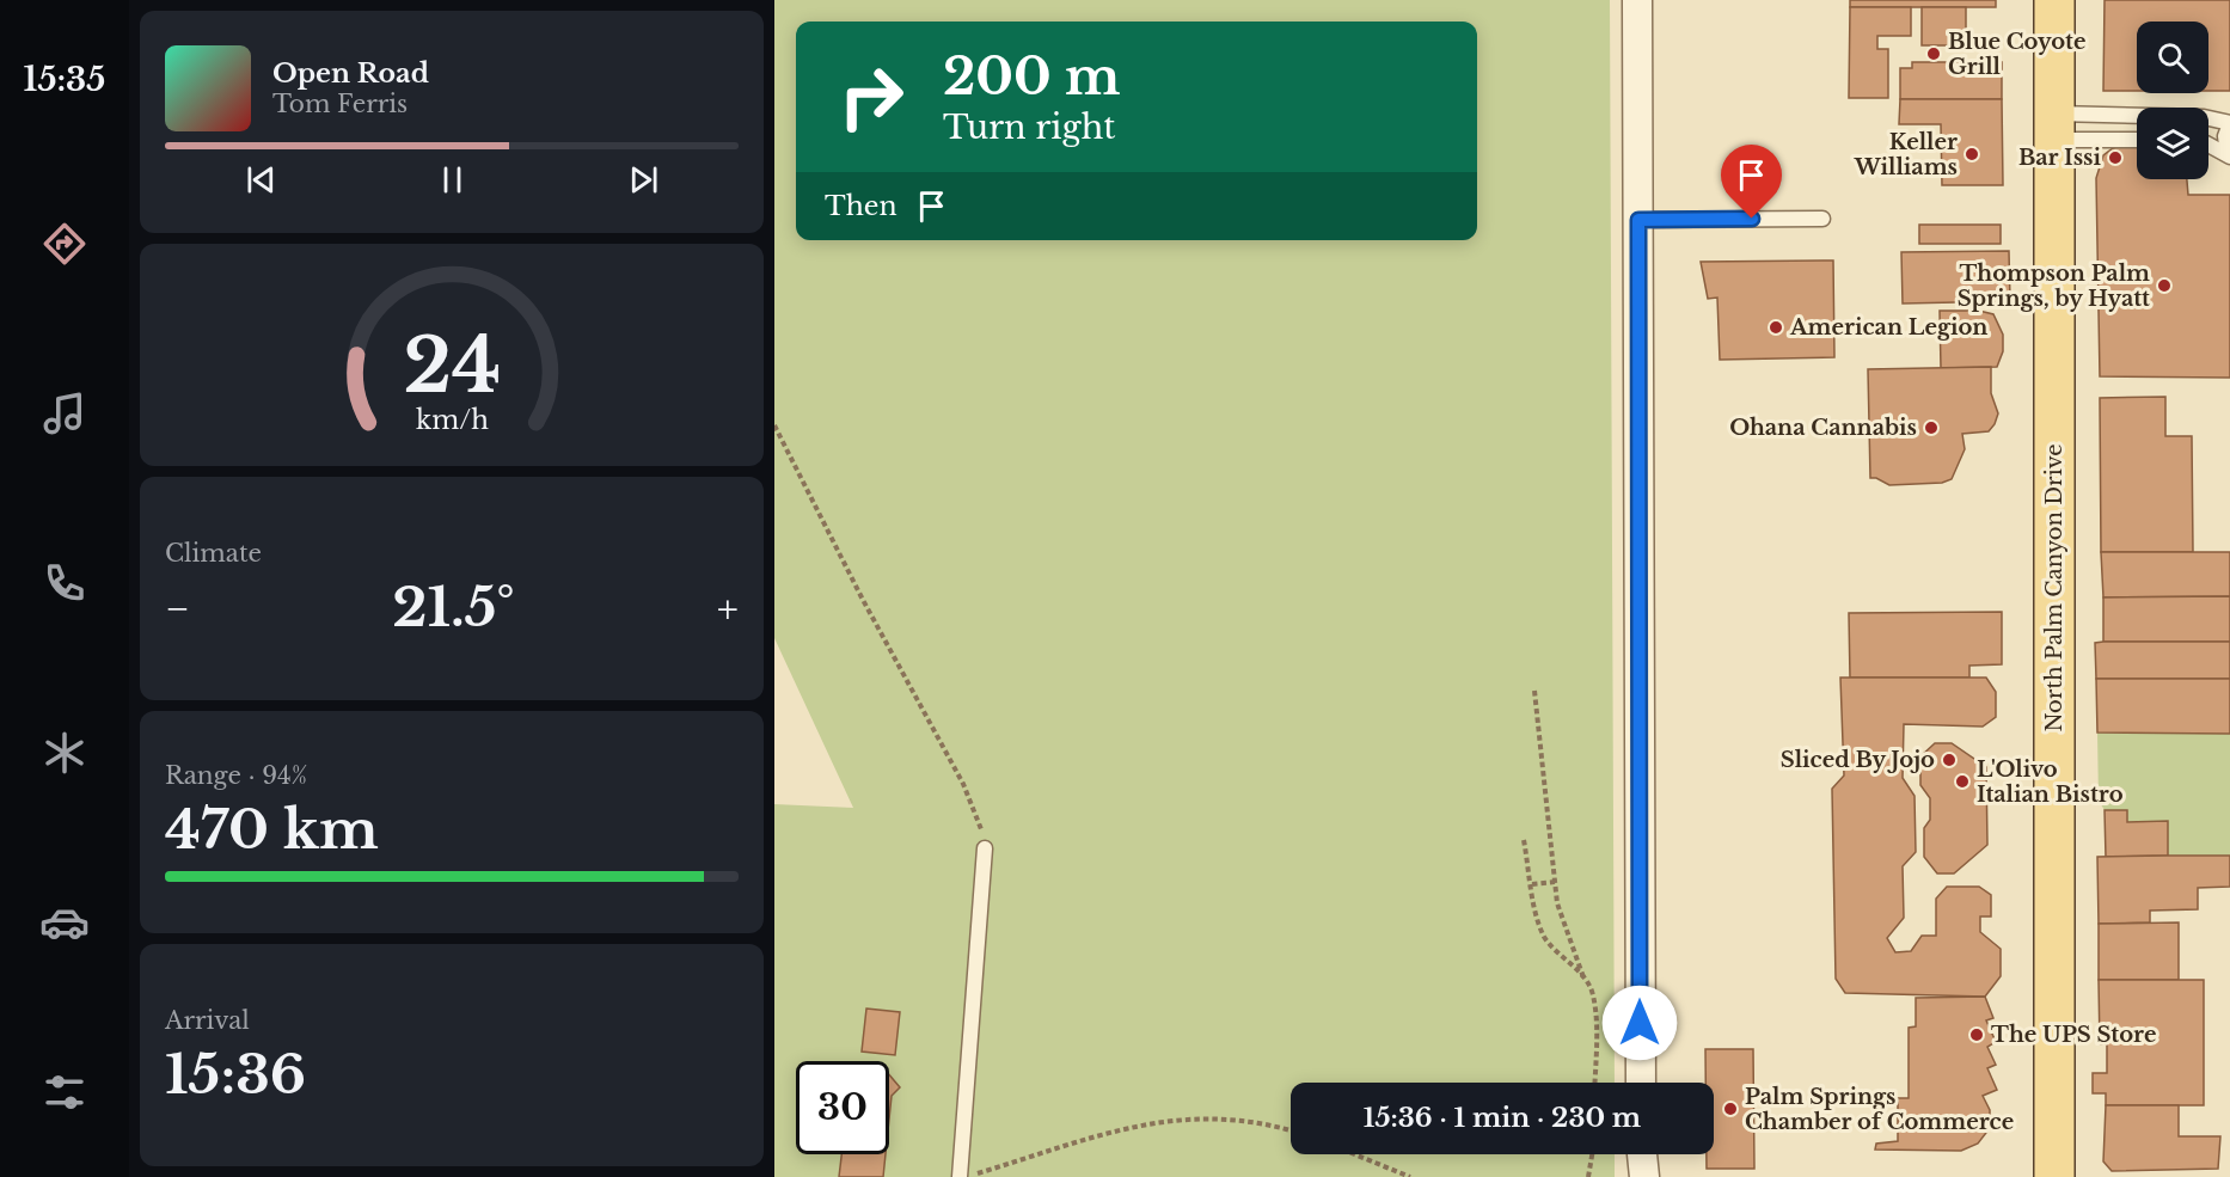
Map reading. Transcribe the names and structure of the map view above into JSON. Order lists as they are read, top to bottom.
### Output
{
  "streets": {
    "main road": ["North Palm Canyon Drive"]
  },
  "places": [
    "Blue Coyote Grill",
    "Keller Williams",
    "Bar Issi",
    "Thompson Palm Springs, by Hyatt",
    "American Legion",
    "Ohana Cannabis",
    "Sliced By Jojo",
    "L'Olivo Italian Bistro",
    "The UPS Store",
    "Palm Springs Chamber of Commerce"
  ],
  "page": {
    "tabs": "15:35",
    "turn": ["200 m", "Turn right"],
    "song": ["Open Road", "Tom Ferris"],
    "then": "Then",
    "tile": [
      "Climate",
      ["Range · 94%", "470 km"],
      ["Arrival", "15:36"]
    ],
    "heat": ["−", "21.5°", "+"],
    "limit": "30",
    "trip": "15:36 · 1 min · 230 m",
    "gauge": ["24", "km/h"]
  }
}
